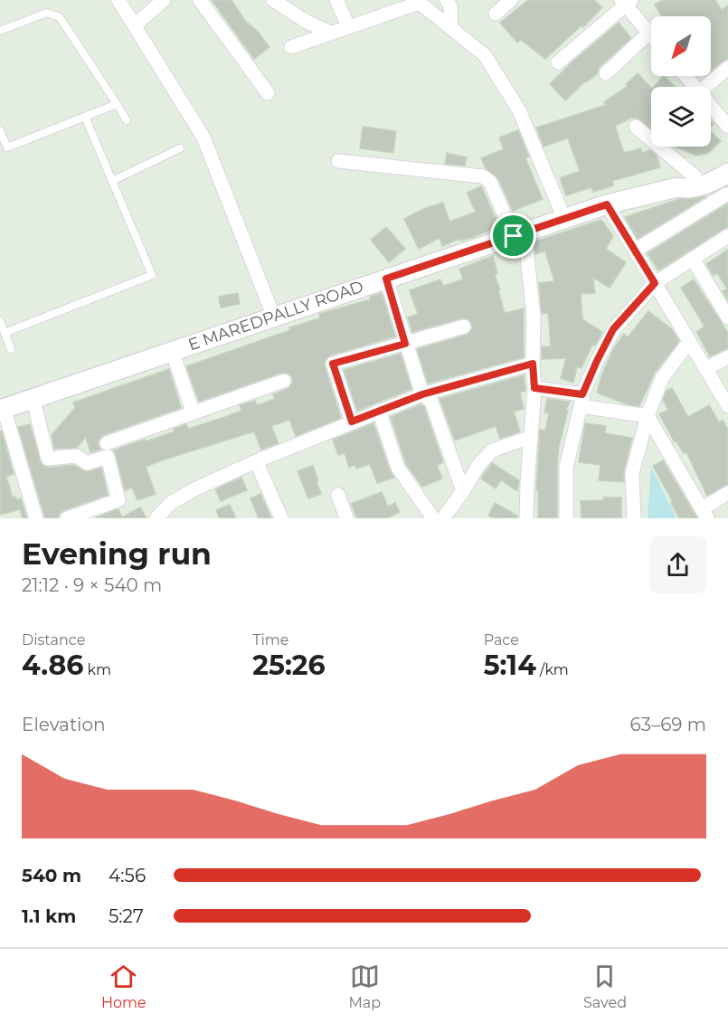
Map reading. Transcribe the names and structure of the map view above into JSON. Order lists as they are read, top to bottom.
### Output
{
  "streets": {
    "main road": ["E MAREDPALLY ROAD"]
  },
  "north": "bottom left",
  "page": {
    "heading": ["Evening run", "21:12 · 9 × 540 m"],
    "stats": [
      ["Distance", "4.86 km"],
      ["Time", "25:26"],
      ["Pace", "5:14 /km"]
    ],
    "chart": ["Elevation", "63–69 m"],
    "list": [
      {
        "name": "540 m",
        "note": "4:56"
      },
      {
        "name": "1.1 km",
        "note": "5:27"
      }
    ],
    "tabs": ["Home", "Map", "Saved"]
  }
}
